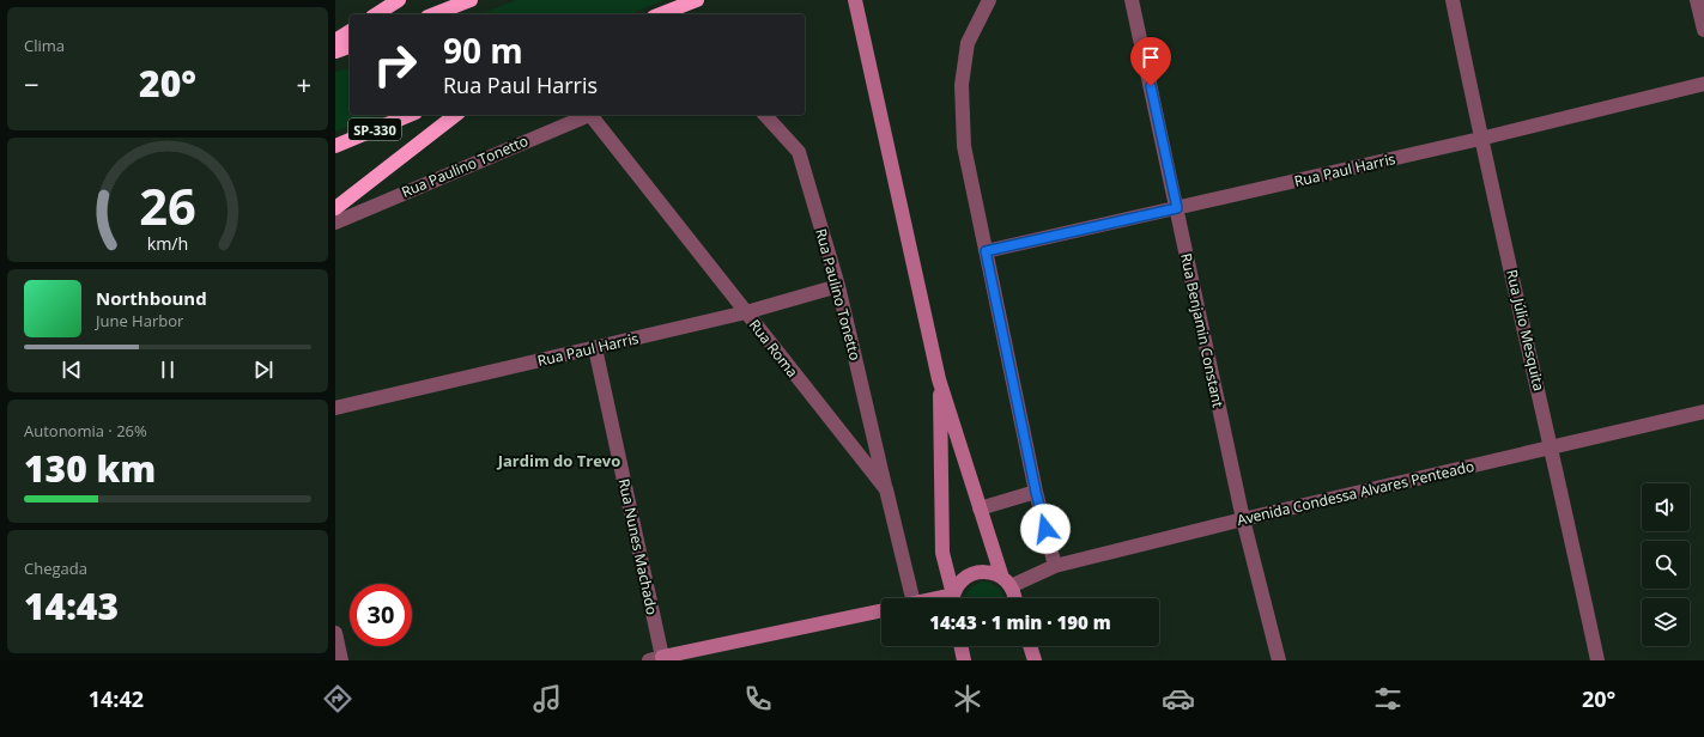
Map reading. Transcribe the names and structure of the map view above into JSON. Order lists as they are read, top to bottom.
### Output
{
  "streets": {
    "highway": ["SP-330"],
    "street": [
      "Rua Paulino Tonetto",
      "Rua Paul Harris",
      "Rua Benjamin Constant",
      "Rua Júlio Mesquita",
      "Rua Roma",
      "Avenida Condessa Alvares Penteado",
      "Rua Nunes Machado"
    ]
  },
  "crossings": [
    ["Rua Paulino Tonetto", "Rua Paul Harris"],
    ["Rua Paulino Tonetto", "Rua Roma"],
    ["Rua Paul Harris", "Rua Benjamin Constant"],
    ["Rua Paul Harris", "Rua Júlio Mesquita"],
    ["Rua Paul Harris", "Rua Roma"],
    ["Rua Paul Harris", "Rua Nunes Machado"],
    ["Rua Benjamin Constant", "Avenida Condessa Alvares Penteado"],
    ["Rua Júlio Mesquita", "Avenida Condessa Alvares Penteado"]
  ],
  "districts": ["Jardim do Trevo"],
  "page": {
    "tile": [
      "Clima",
      ["Autonomia · 26%", "130 km"],
      ["Chegada", "14:43"]
    ],
    "turn": ["90 m", "Rua Paul Harris"],
    "heat": ["−", "20°", "+"],
    "song": ["Northbound", "June Harbor"],
    "limit": "30",
    "trip": "14:43 · 1 min · 190 m",
    "tabs": ["14:42", "20°"],
    "gauge": ["26", "km/h"]
  }
}
